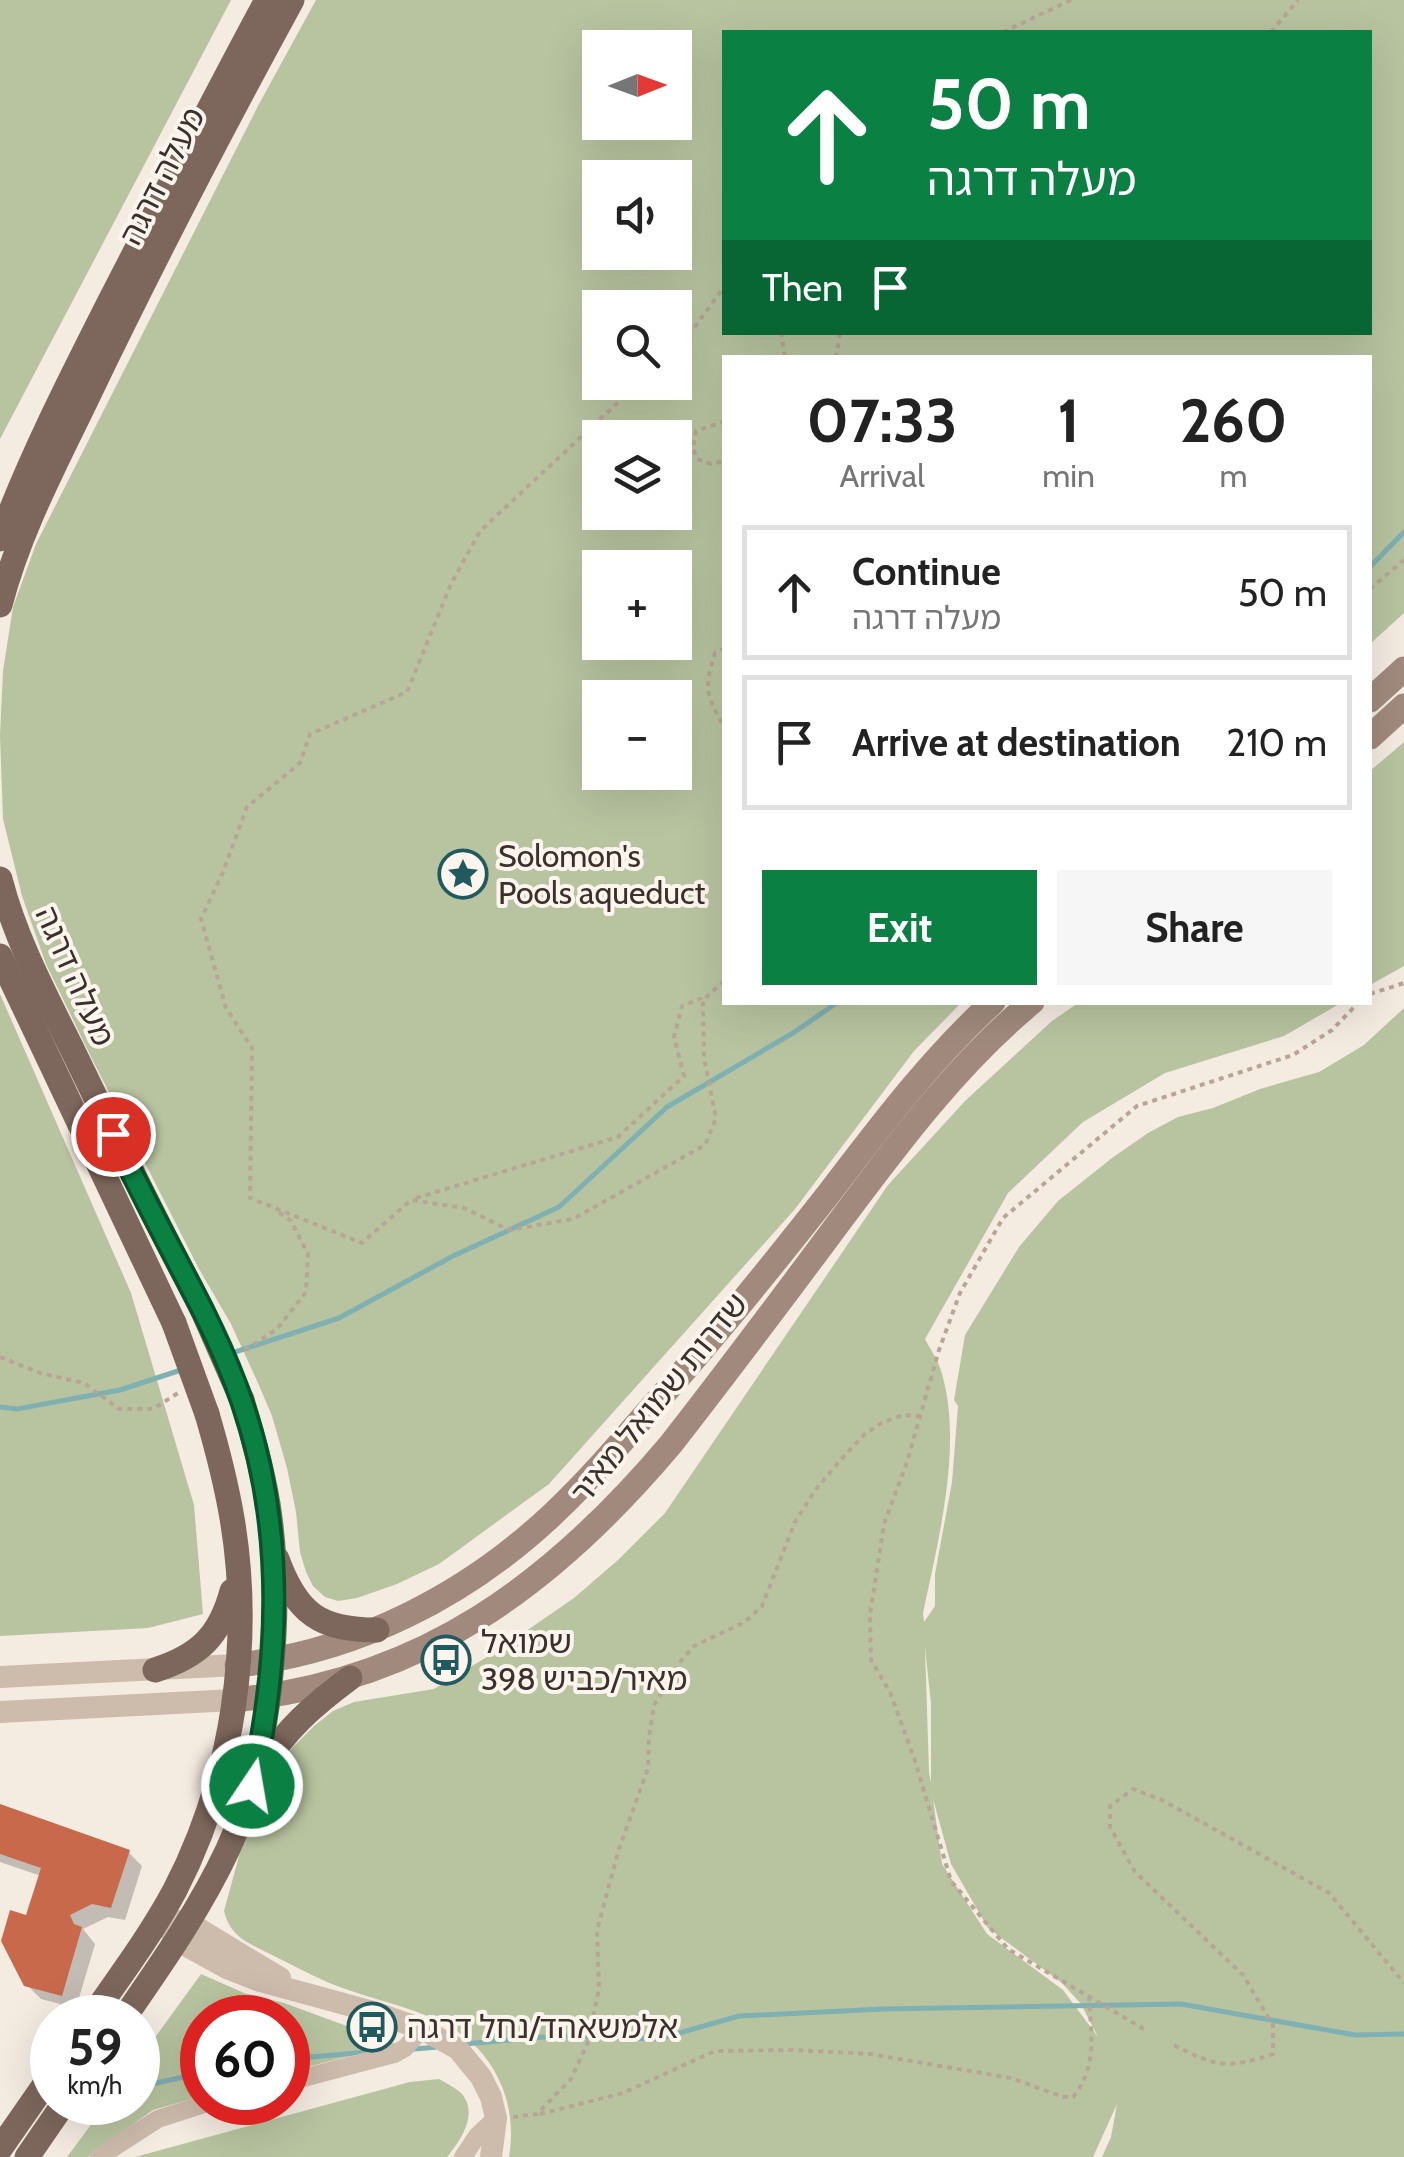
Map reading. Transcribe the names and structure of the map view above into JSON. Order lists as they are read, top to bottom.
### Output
{
  "streets": {
    "main road": ["מעלה דרגה", "שדרות שמואל מאיר"]
  },
  "crossings": [
    ["מעלה דרגה", "שדרות שמואל מאיר"]
  ],
  "places": {
    "place": ["Solomon's Pools aqueduct"],
    "bus stop": ["שמואל מאיר/כביש 398", "אלמשאהד/נחל דרגה"]
  },
  "north": "right",
  "page": {
    "map_buttons": ["+", "−"],
    "turn": ["50 m", "מעלה דרגה"],
    "then": "Then",
    "eta": [
      "07:33",
      "Arrival",
      "1",
      "min",
      "260",
      "m"
    ],
    "list": [
      {
        "name": "Continue",
        "note": "מעלה דרגה",
        "value": "50 m"
      },
      {
        "name": "Arrive at destination",
        "value": "210 m"
      }
    ],
    "buttons": ["Exit", "Share"],
    "speed": "59 km/h",
    "limit": "60"
  }
}
